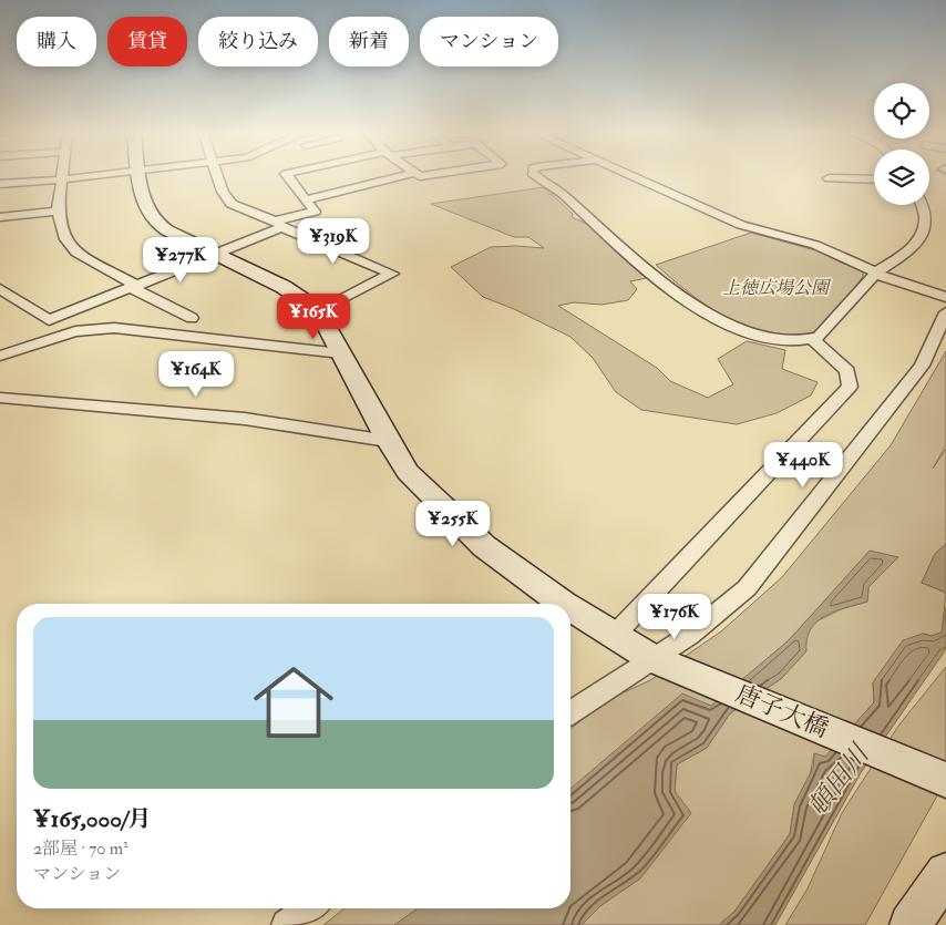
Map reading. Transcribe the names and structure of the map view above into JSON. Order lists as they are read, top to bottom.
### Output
{
  "streets": {
    "street": ["唐子大橋"]
  },
  "water": ["頓田川"],
  "parks": ["上徳広場公園"],
  "page": {
    "chip": [
      "購入",
      "賃貸",
      "絞り込み",
      "新着",
      "マンション"
    ],
    "price": [
      "¥319K",
      "¥277K",
      "¥165K",
      "¥164K",
      "¥440K",
      "¥255K",
      "¥176K"
    ],
    "list": [
      {
        "name": "¥165,000/月",
        "note": "2部屋 · 70 m² · マンション"
      }
    ]
  }
}
